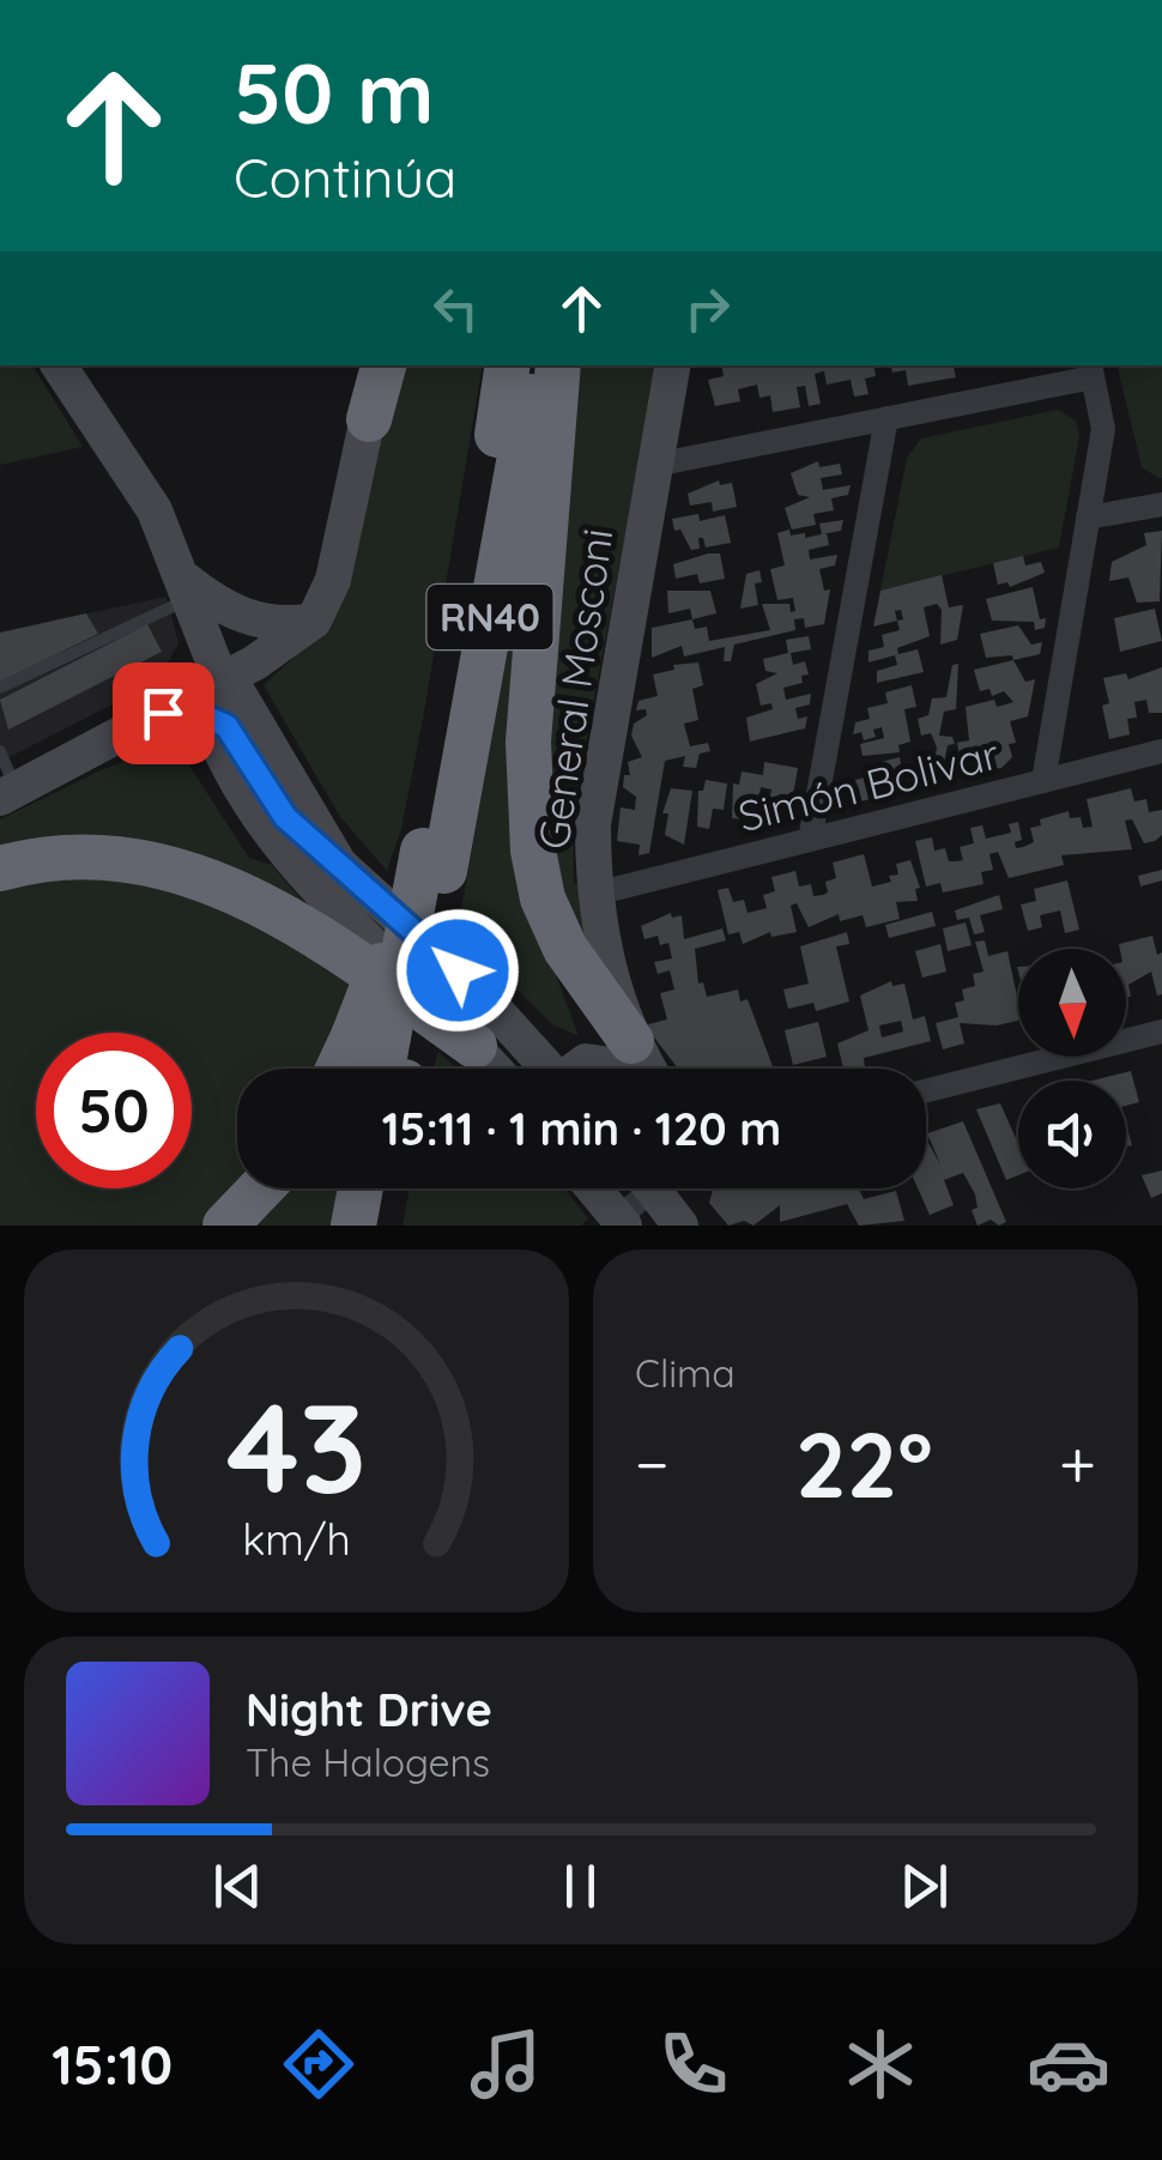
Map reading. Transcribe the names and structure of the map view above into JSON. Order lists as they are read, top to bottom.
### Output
{
  "streets": {
    "highway": ["RN40"],
    "street": ["General Mosconi", "Simón Bolivar"]
  },
  "crossings": [
    ["General Mosconi", "Simón Bolivar"]
  ],
  "north": "bottom",
  "page": {
    "turn": ["50 m", "Continúa"],
    "limit": "50",
    "trip": "15:11 · 1 min · 120 m",
    "tile": "Clima",
    "heat": ["−", "22°", "+"],
    "song": ["Night Drive", "The Halogens"],
    "tabs": "15:10",
    "gauge": ["43", "km/h"]
  }
}
